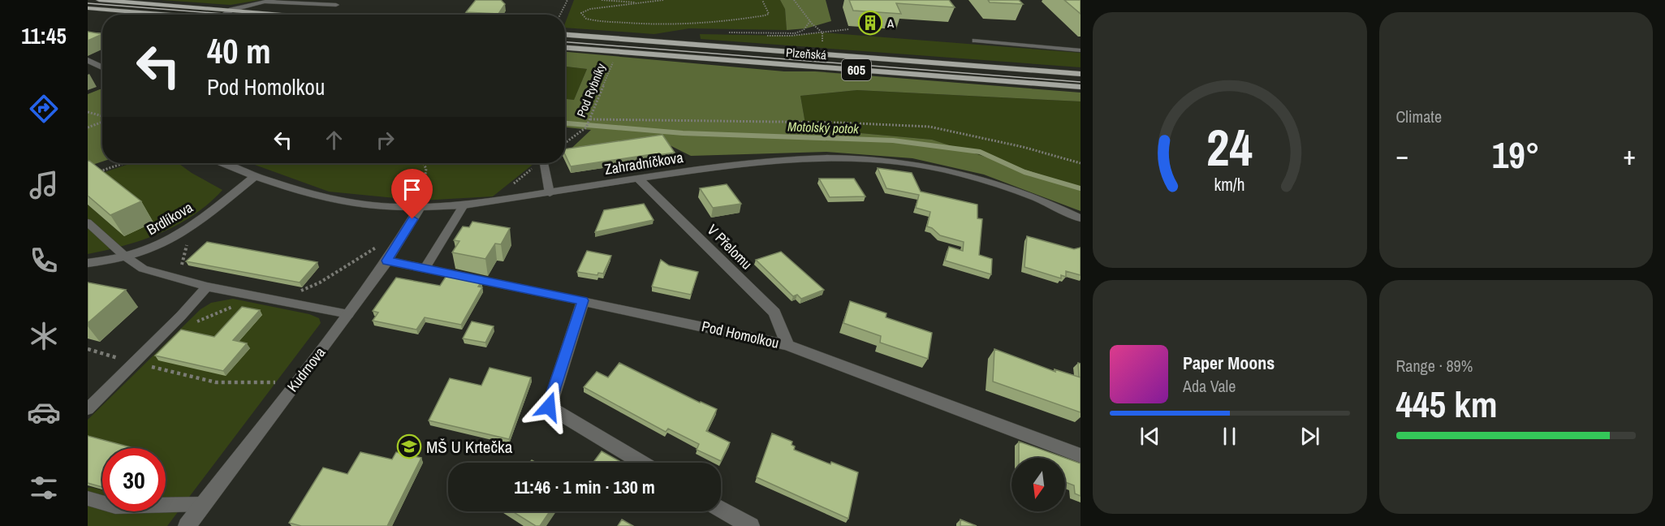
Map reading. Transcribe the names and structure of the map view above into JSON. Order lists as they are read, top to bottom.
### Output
{
  "streets": {
    "main road": ["Plzeňská", "605"],
    "street": [
      "Zahradníčkova",
      "Brdlíkova",
      "V Přelomu",
      "Pod Homolkou",
      "Kudrnova"
    ],
    "path": ["Pod Rybníky"]
  },
  "crossings": [
    ["Zahradníčkova", "Brdlíkova"],
    ["Zahradníčkova", "V Přelomu"],
    ["Zahradníčkova", "Kudrnova"],
    ["V Přelomu", "Pod Homolkou"],
    ["Pod Homolkou", "Kudrnova"]
  ],
  "water": ["Motolský potok"],
  "places": {
    "building": ["A"],
    "school or university": ["MŠ U Krtečka"]
  },
  "north": "bottom",
  "page": {
    "tabs": "11:45",
    "tile": [
      "Climate",
      ["Range · 89%", "445 km"]
    ],
    "turn": ["40 m", "Pod Homolkou"],
    "heat": ["−", "19°", "+"],
    "song": ["Paper Moons", "Ada Vale"],
    "limit": "30",
    "trip": "11:46 · 1 min · 130 m",
    "gauge": ["24", "km/h"]
  }
}
